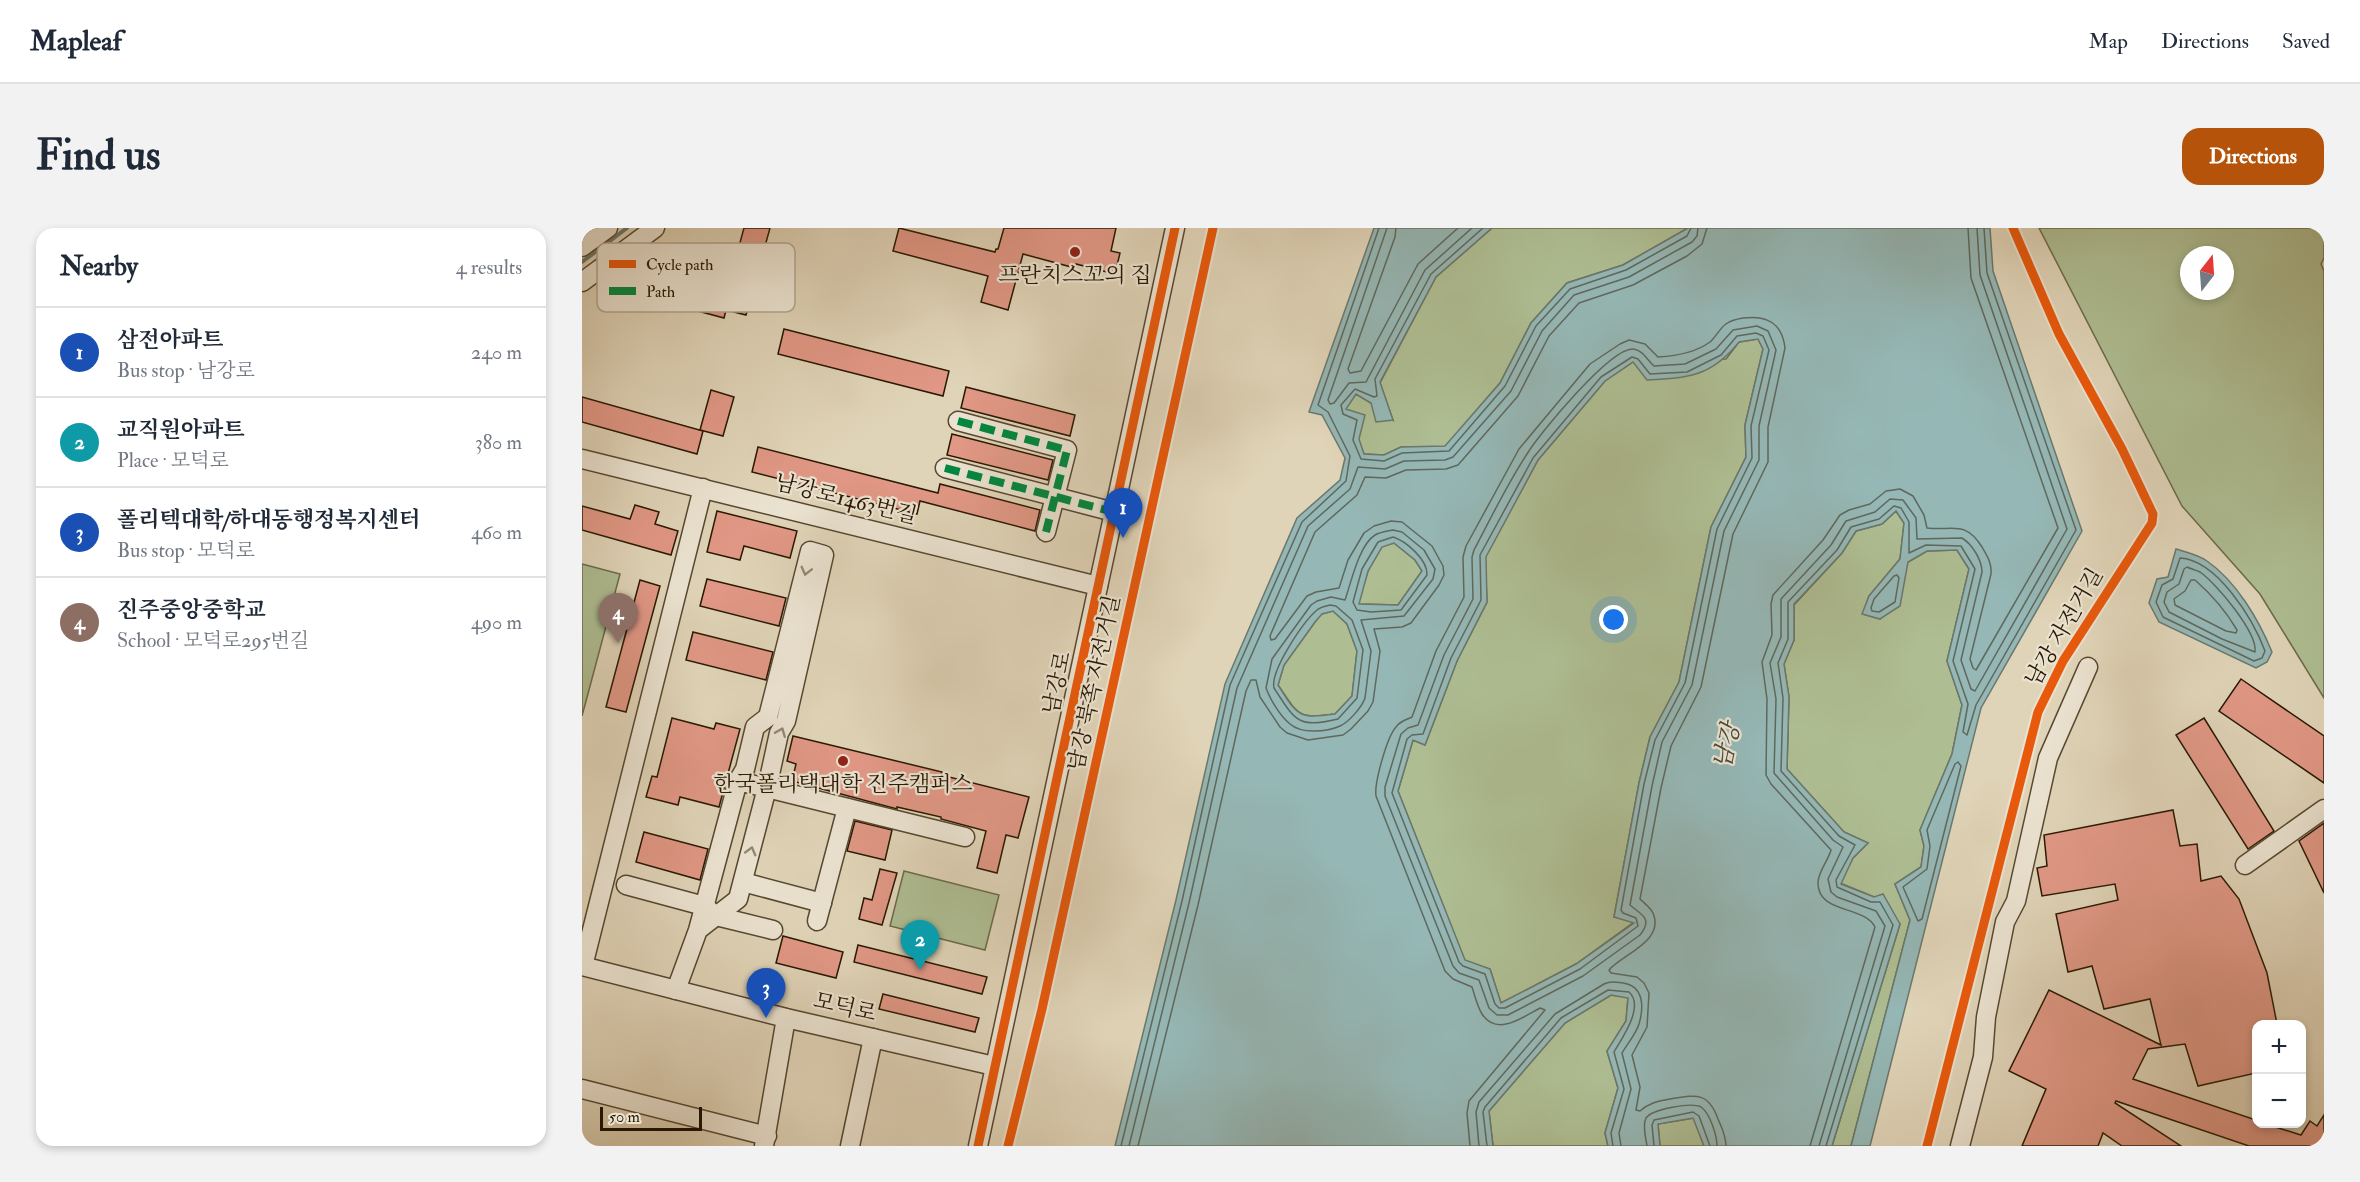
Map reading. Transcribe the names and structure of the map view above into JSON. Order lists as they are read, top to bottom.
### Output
{
  "streets": {
    "street": ["남강로1463번길", "남강로", "모덕로"],
    "cycle path": ["남강 자전거길", "남강 북쪽 자전거길"]
  },
  "crossings": [
    ["남강로1463번길", "남강로"],
    ["남강로", "모덕로"]
  ],
  "water": ["남강"],
  "places": ["프란치스꼬의 집", "한국폴리택대학 진주캠퍼스"],
  "legend": ["Cycle path", "Path"],
  "scale_bar": "50 m",
  "north": "top",
  "page": {
    "header": "Mapleaf",
    "nav": ["Map", "Directions", "Saved"],
    "buttons": "Directions",
    "title": "Find us",
    "heading": ["Nearby", "4 results"],
    "list": [
      {
        "mark": "1",
        "name": "삼전아파트",
        "note": "Bus stop · 남강로",
        "value": "240 m"
      },
      {
        "mark": "2",
        "name": "교직원아파트",
        "note": "Place · 모덕로",
        "value": "380 m"
      },
      {
        "mark": "3",
        "name": "폴리텍대학/하대동행정복지센터",
        "note": "Bus stop · 모덕로",
        "value": "460 m"
      },
      {
        "mark": "4",
        "name": "진주중앙중학교",
        "note": "School · 모덕로295번길",
        "value": "490 m"
      }
    ],
    "pins": [
      "1",
      "4",
      "2",
      "3"
    ],
    "map_buttons": ["+", "−"],
    "scale": "50 m"
  }
}
